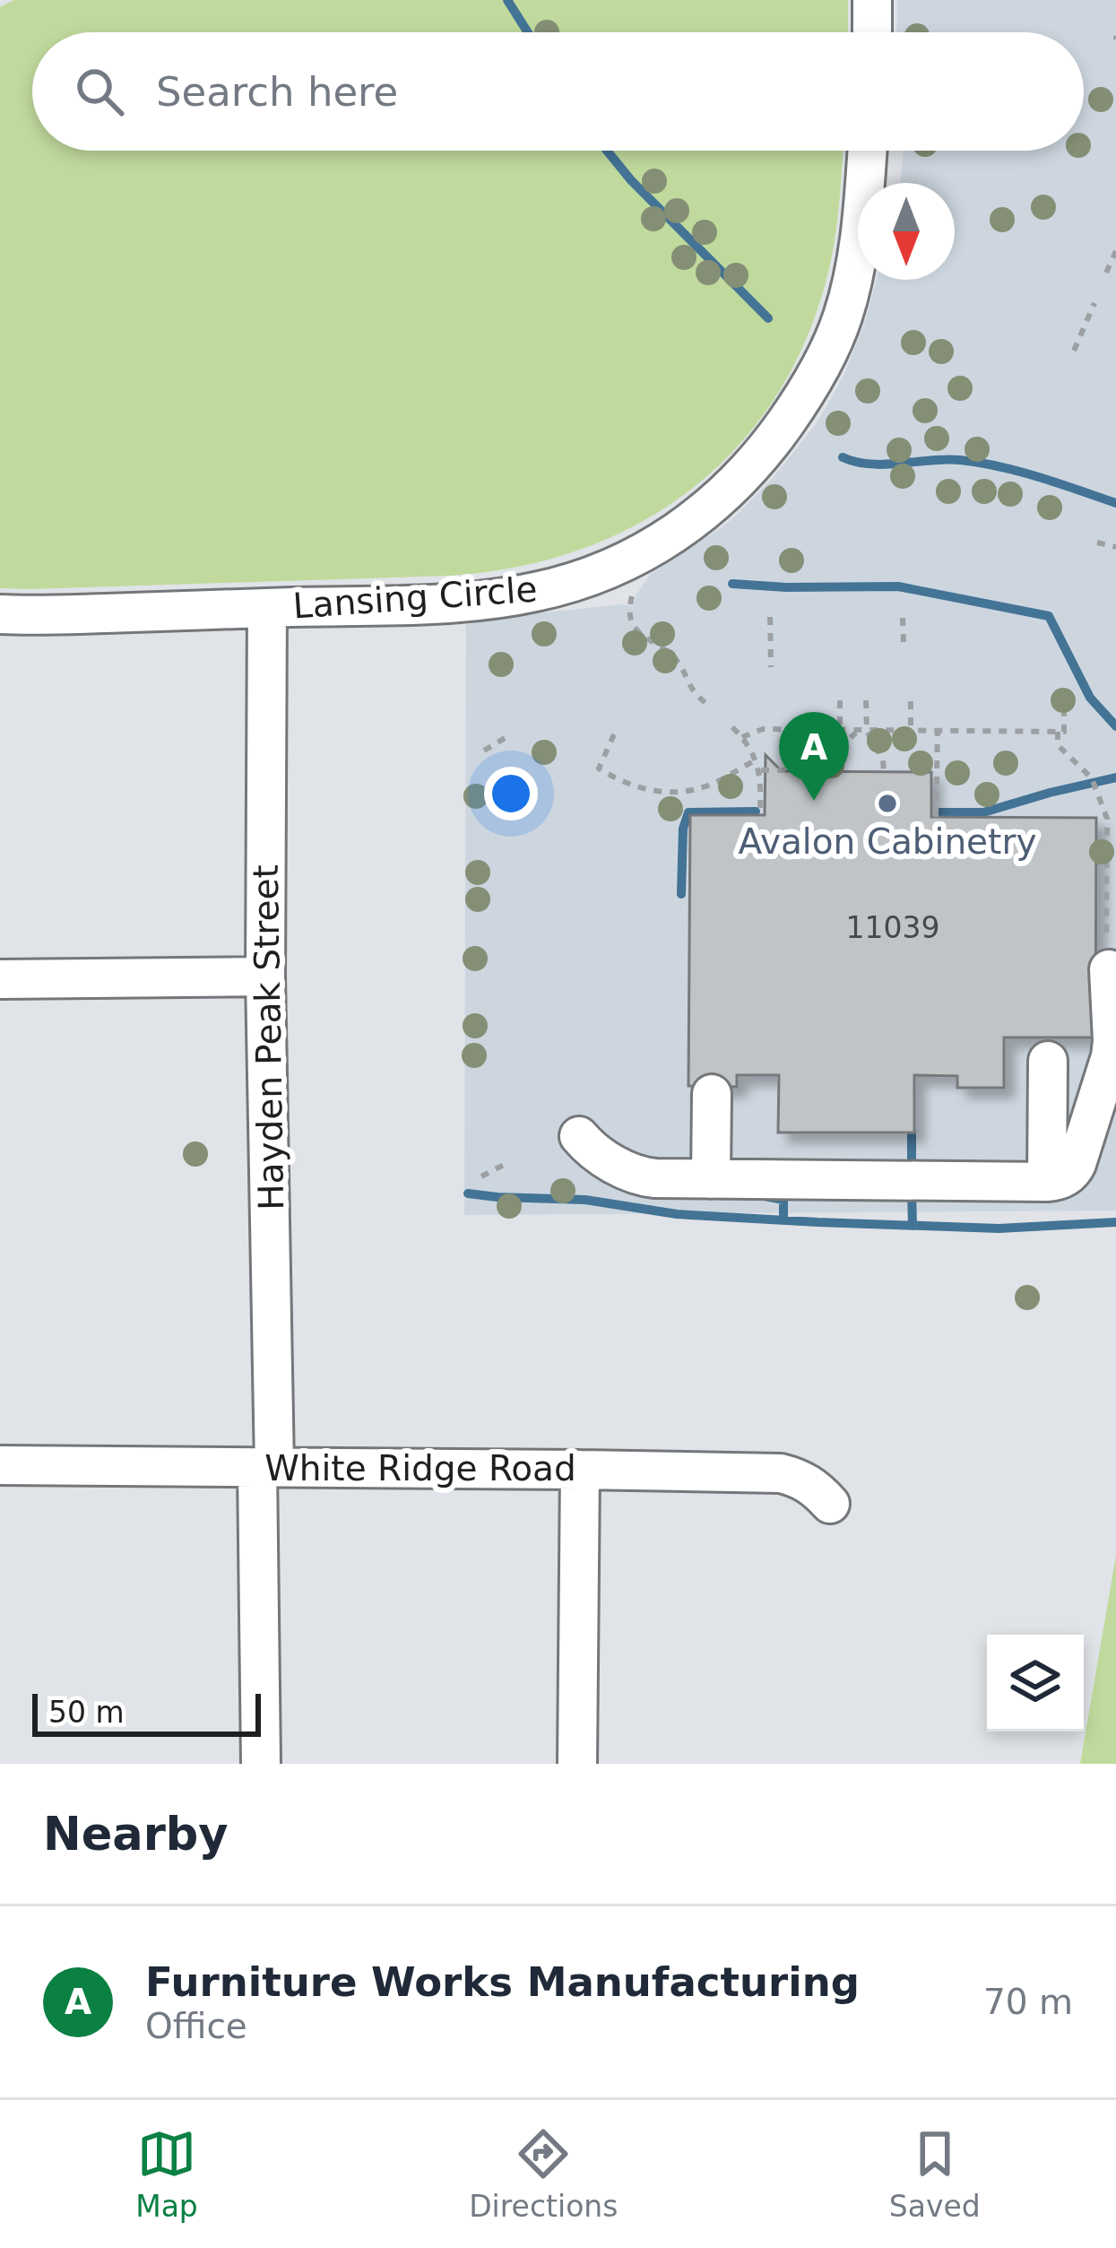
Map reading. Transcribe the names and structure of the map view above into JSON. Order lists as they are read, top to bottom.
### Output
{
  "streets": {
    "street": ["Lansing Circle", "Hayden Peak Street", "White Ridge Road"]
  },
  "crossings": [
    ["Lansing Circle", "Hayden Peak Street"],
    ["Hayden Peak Street", "White Ridge Road"]
  ],
  "places": ["Avalon Cabinetry"],
  "house_numbers": ["11039"],
  "scale_bar": "50 m",
  "north": "bottom",
  "page": {
    "search": "Search here",
    "pins": "A",
    "scale": "50 m",
    "heading": "Nearby",
    "list": [
      {
        "mark": "A",
        "name": "Furniture Works Manufacturing",
        "note": "Office",
        "value": "70 m"
      }
    ],
    "nav": ["Map", "Directions", "Saved"]
  }
}
